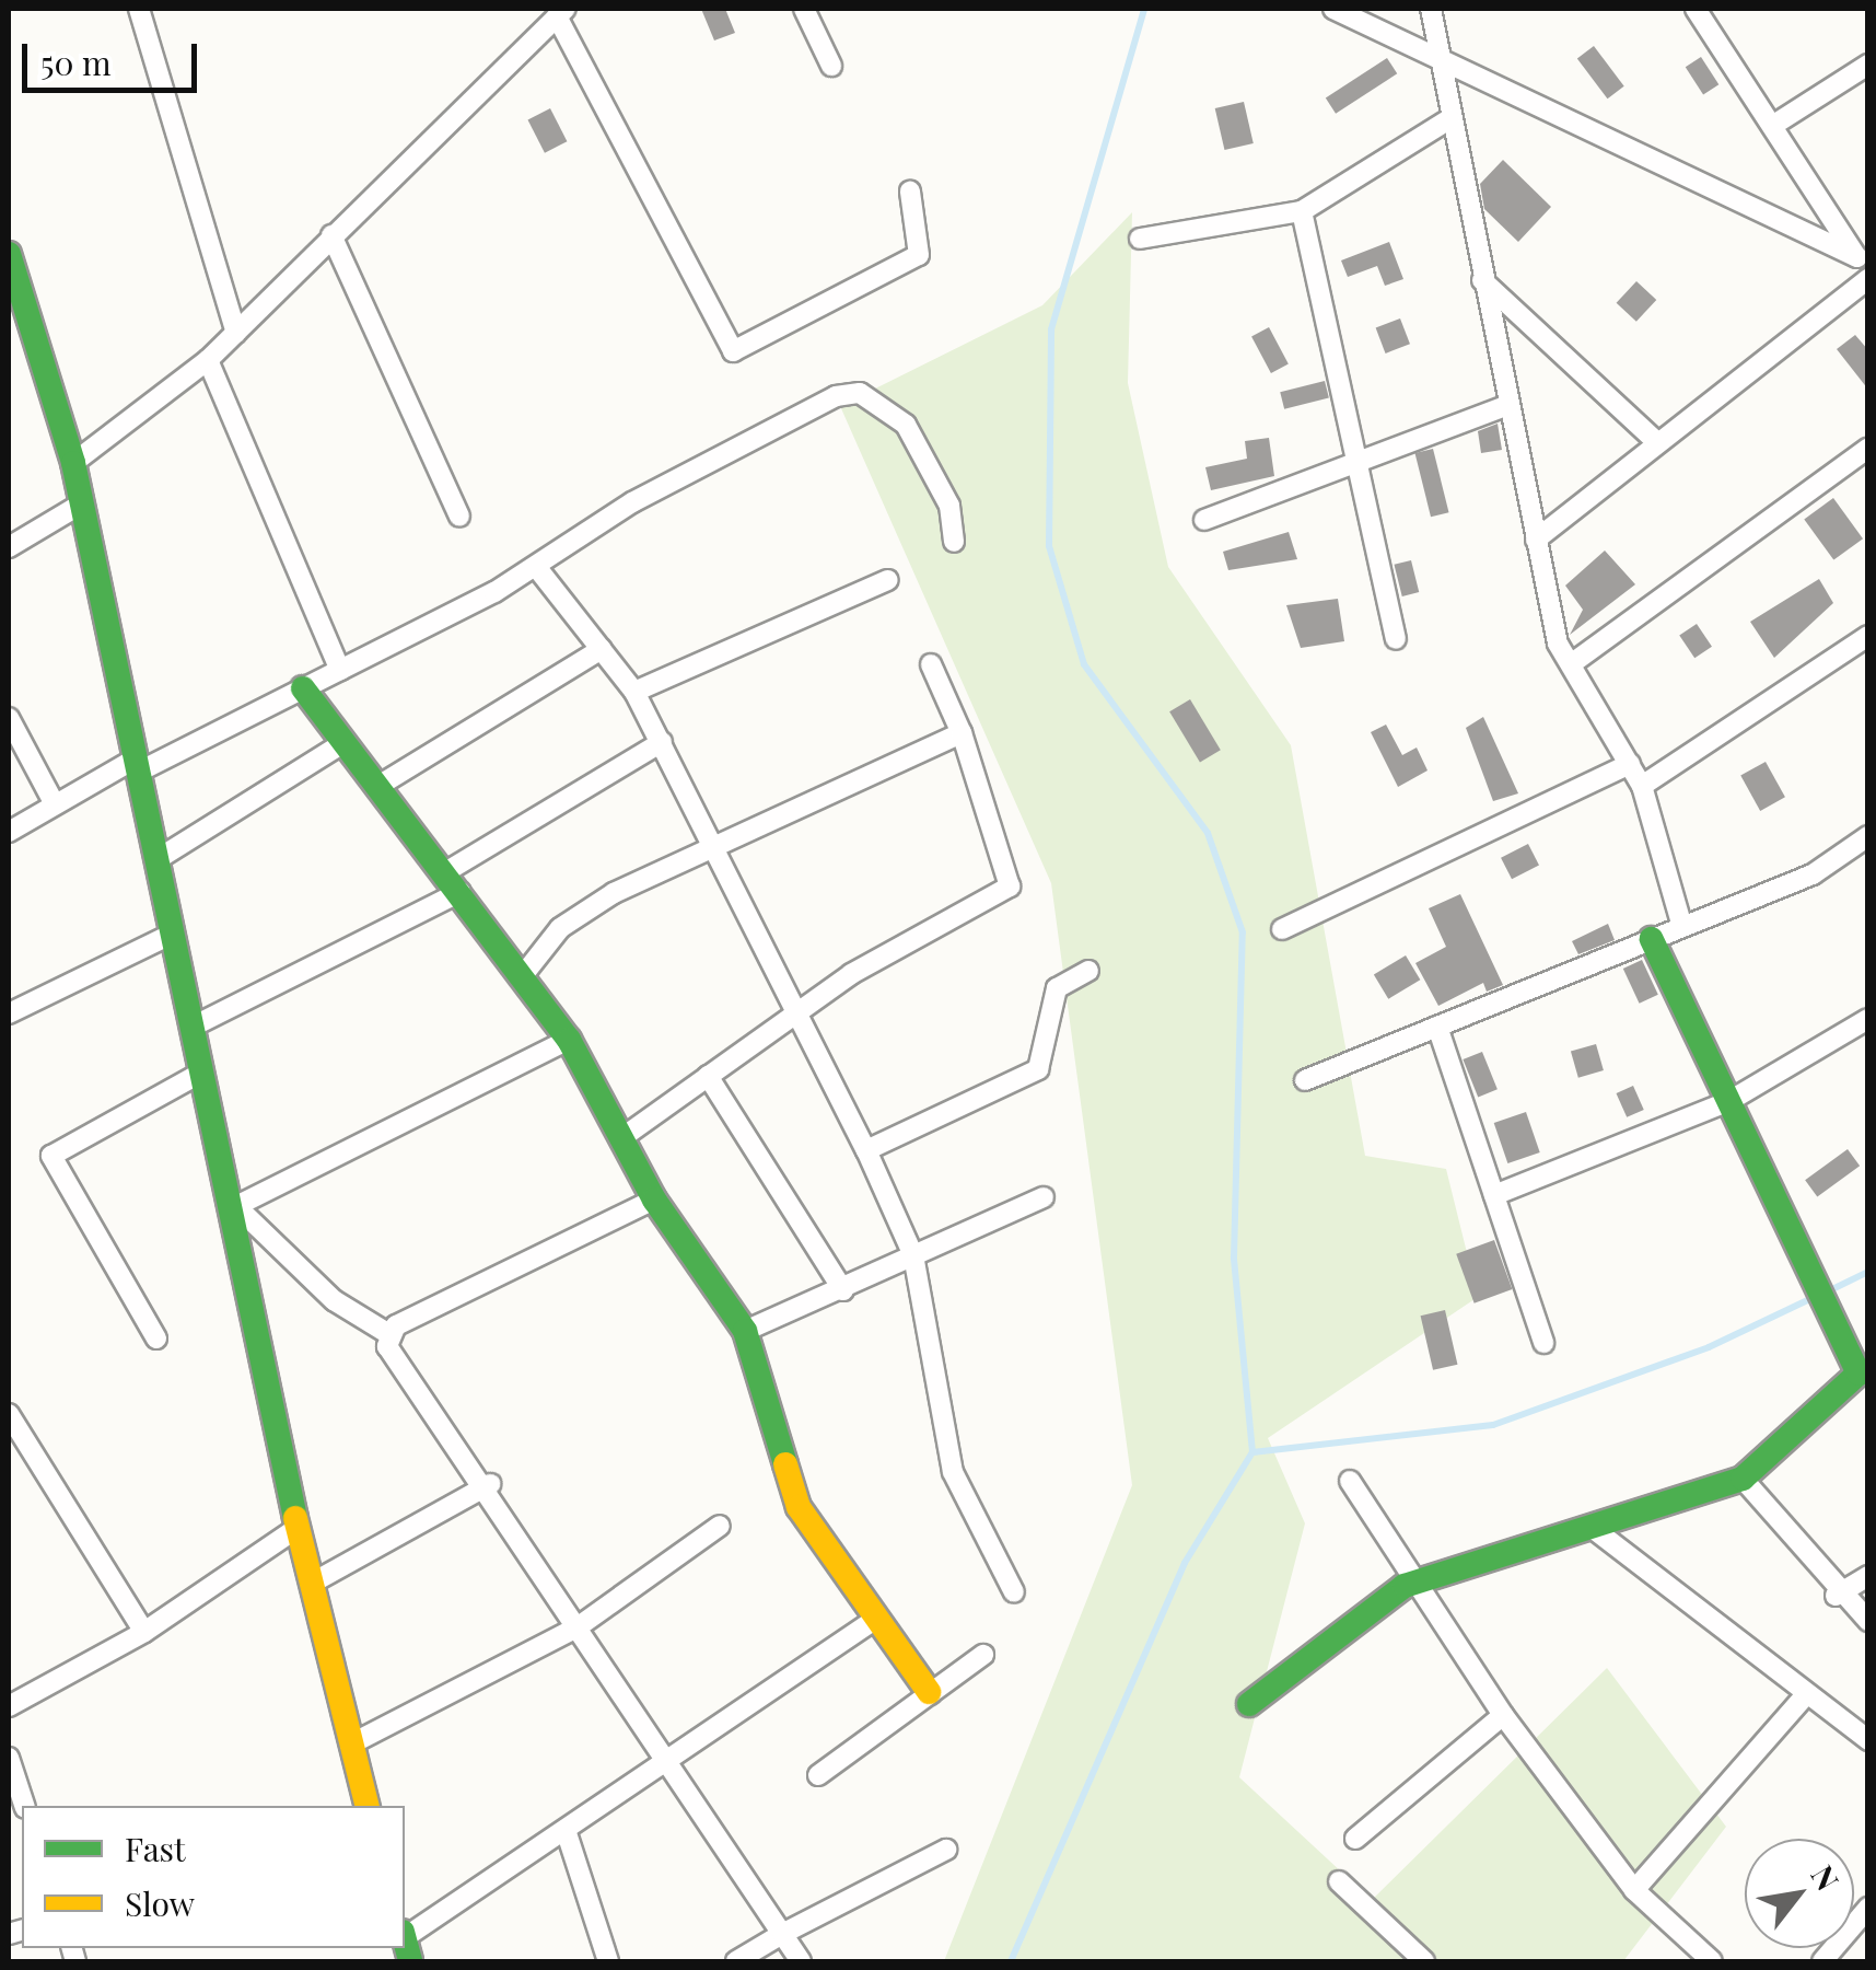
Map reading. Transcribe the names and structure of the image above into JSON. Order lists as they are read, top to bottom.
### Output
{
  "legend": ["Fast", "Slow"],
  "scale_bar": "50 m",
  "north": "top right"
}
